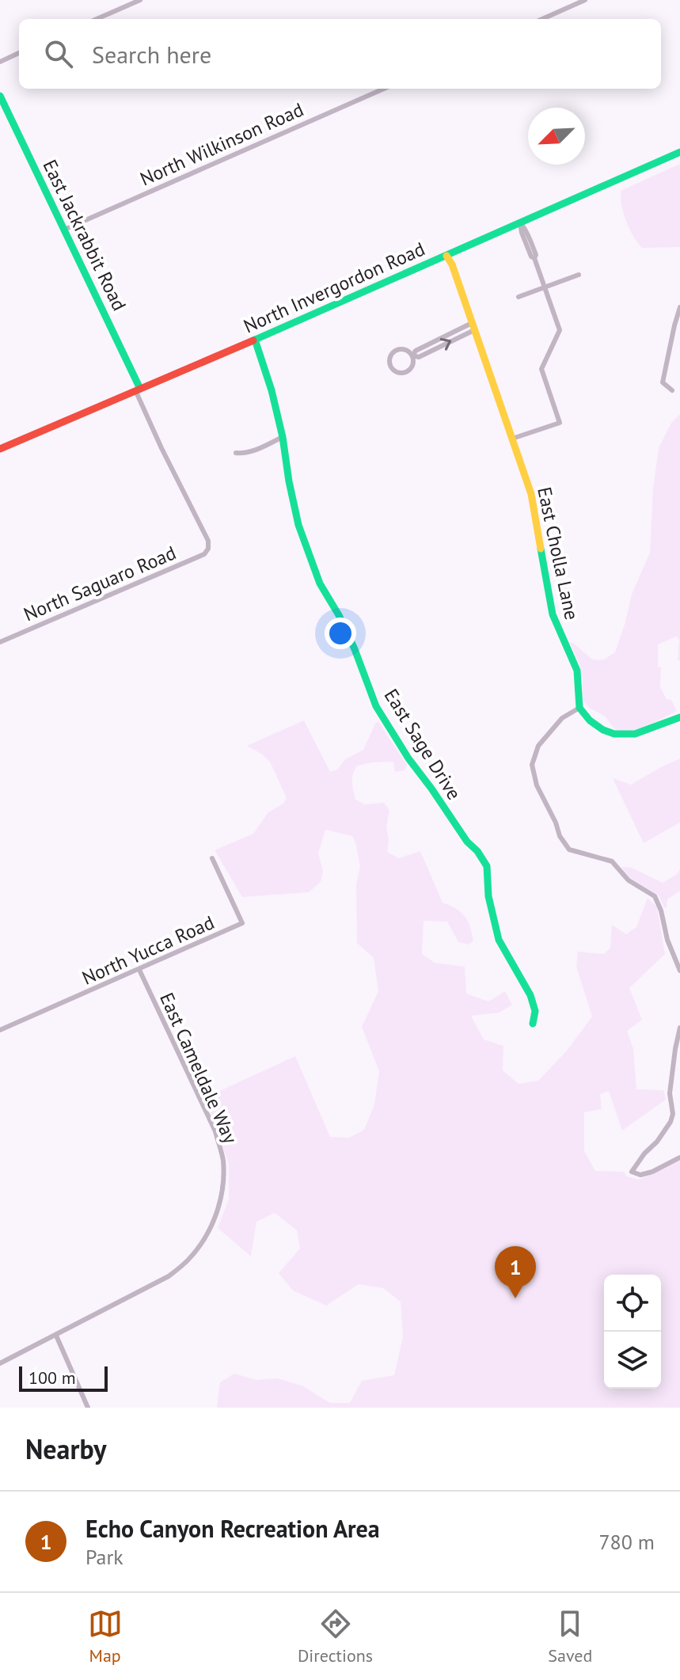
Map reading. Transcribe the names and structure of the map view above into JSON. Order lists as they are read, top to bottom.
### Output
{
  "streets": {
    "street": [
      "North Wilkinson Road",
      "East Jackrabbit Road",
      "North Invergordon Road",
      "East Cholla Lane",
      "North Saguaro Road",
      "East Sage Drive",
      "North Yucca Road",
      "East Cameldale Way"
    ]
  },
  "crossings": [
    ["North Wilkinson Road", "East Jackrabbit Road"],
    ["East Jackrabbit Road", "North Invergordon Road"],
    ["East Jackrabbit Road", "North Saguaro Road"],
    ["North Invergordon Road", "East Cholla Lane"],
    ["North Invergordon Road", "East Sage Drive"],
    ["North Yucca Road", "East Cameldale Way"]
  ],
  "scale_bar": "100 m",
  "north": "bottom left",
  "page": {
    "search": "Search here",
    "pins": "1",
    "scale": "100 m",
    "heading": "Nearby",
    "list": [
      {
        "mark": "1",
        "name": "Echo Canyon Recreation Area",
        "note": "Park",
        "value": "780 m"
      }
    ],
    "nav": ["Map", "Directions", "Saved"]
  }
}
